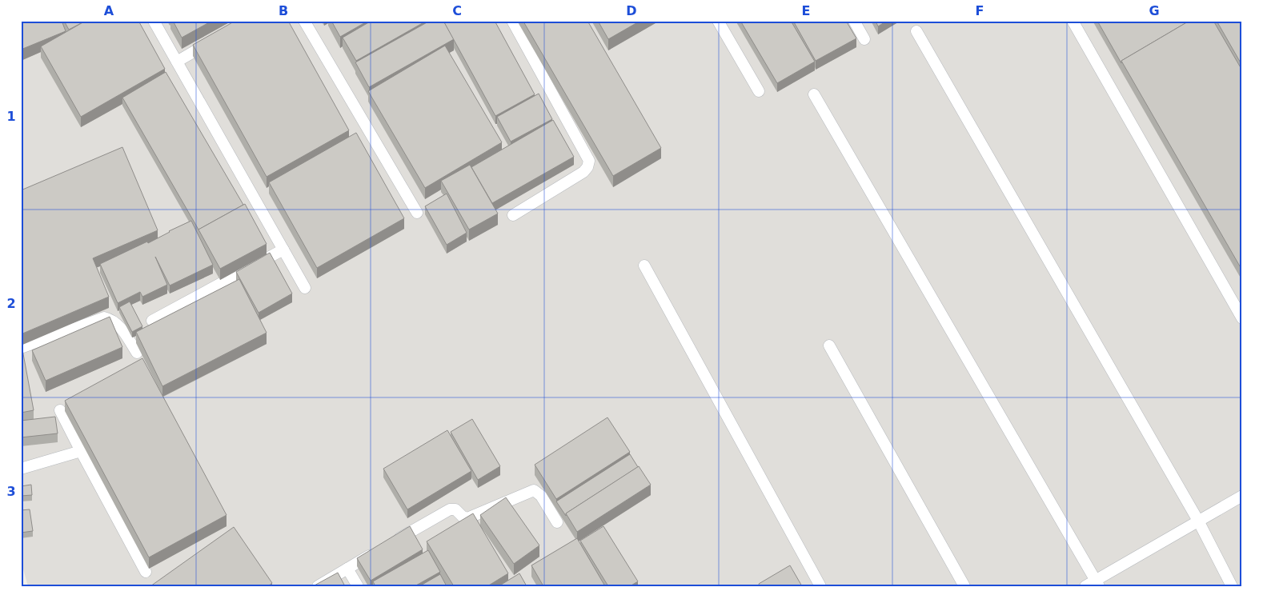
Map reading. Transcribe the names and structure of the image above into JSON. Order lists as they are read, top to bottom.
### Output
{
  "grid": {
    "columns": [
      "A",
      "B",
      "C",
      "D",
      "E",
      "F",
      "G"
    ],
    "rows": ["1", "2", "3"]
  }
}
